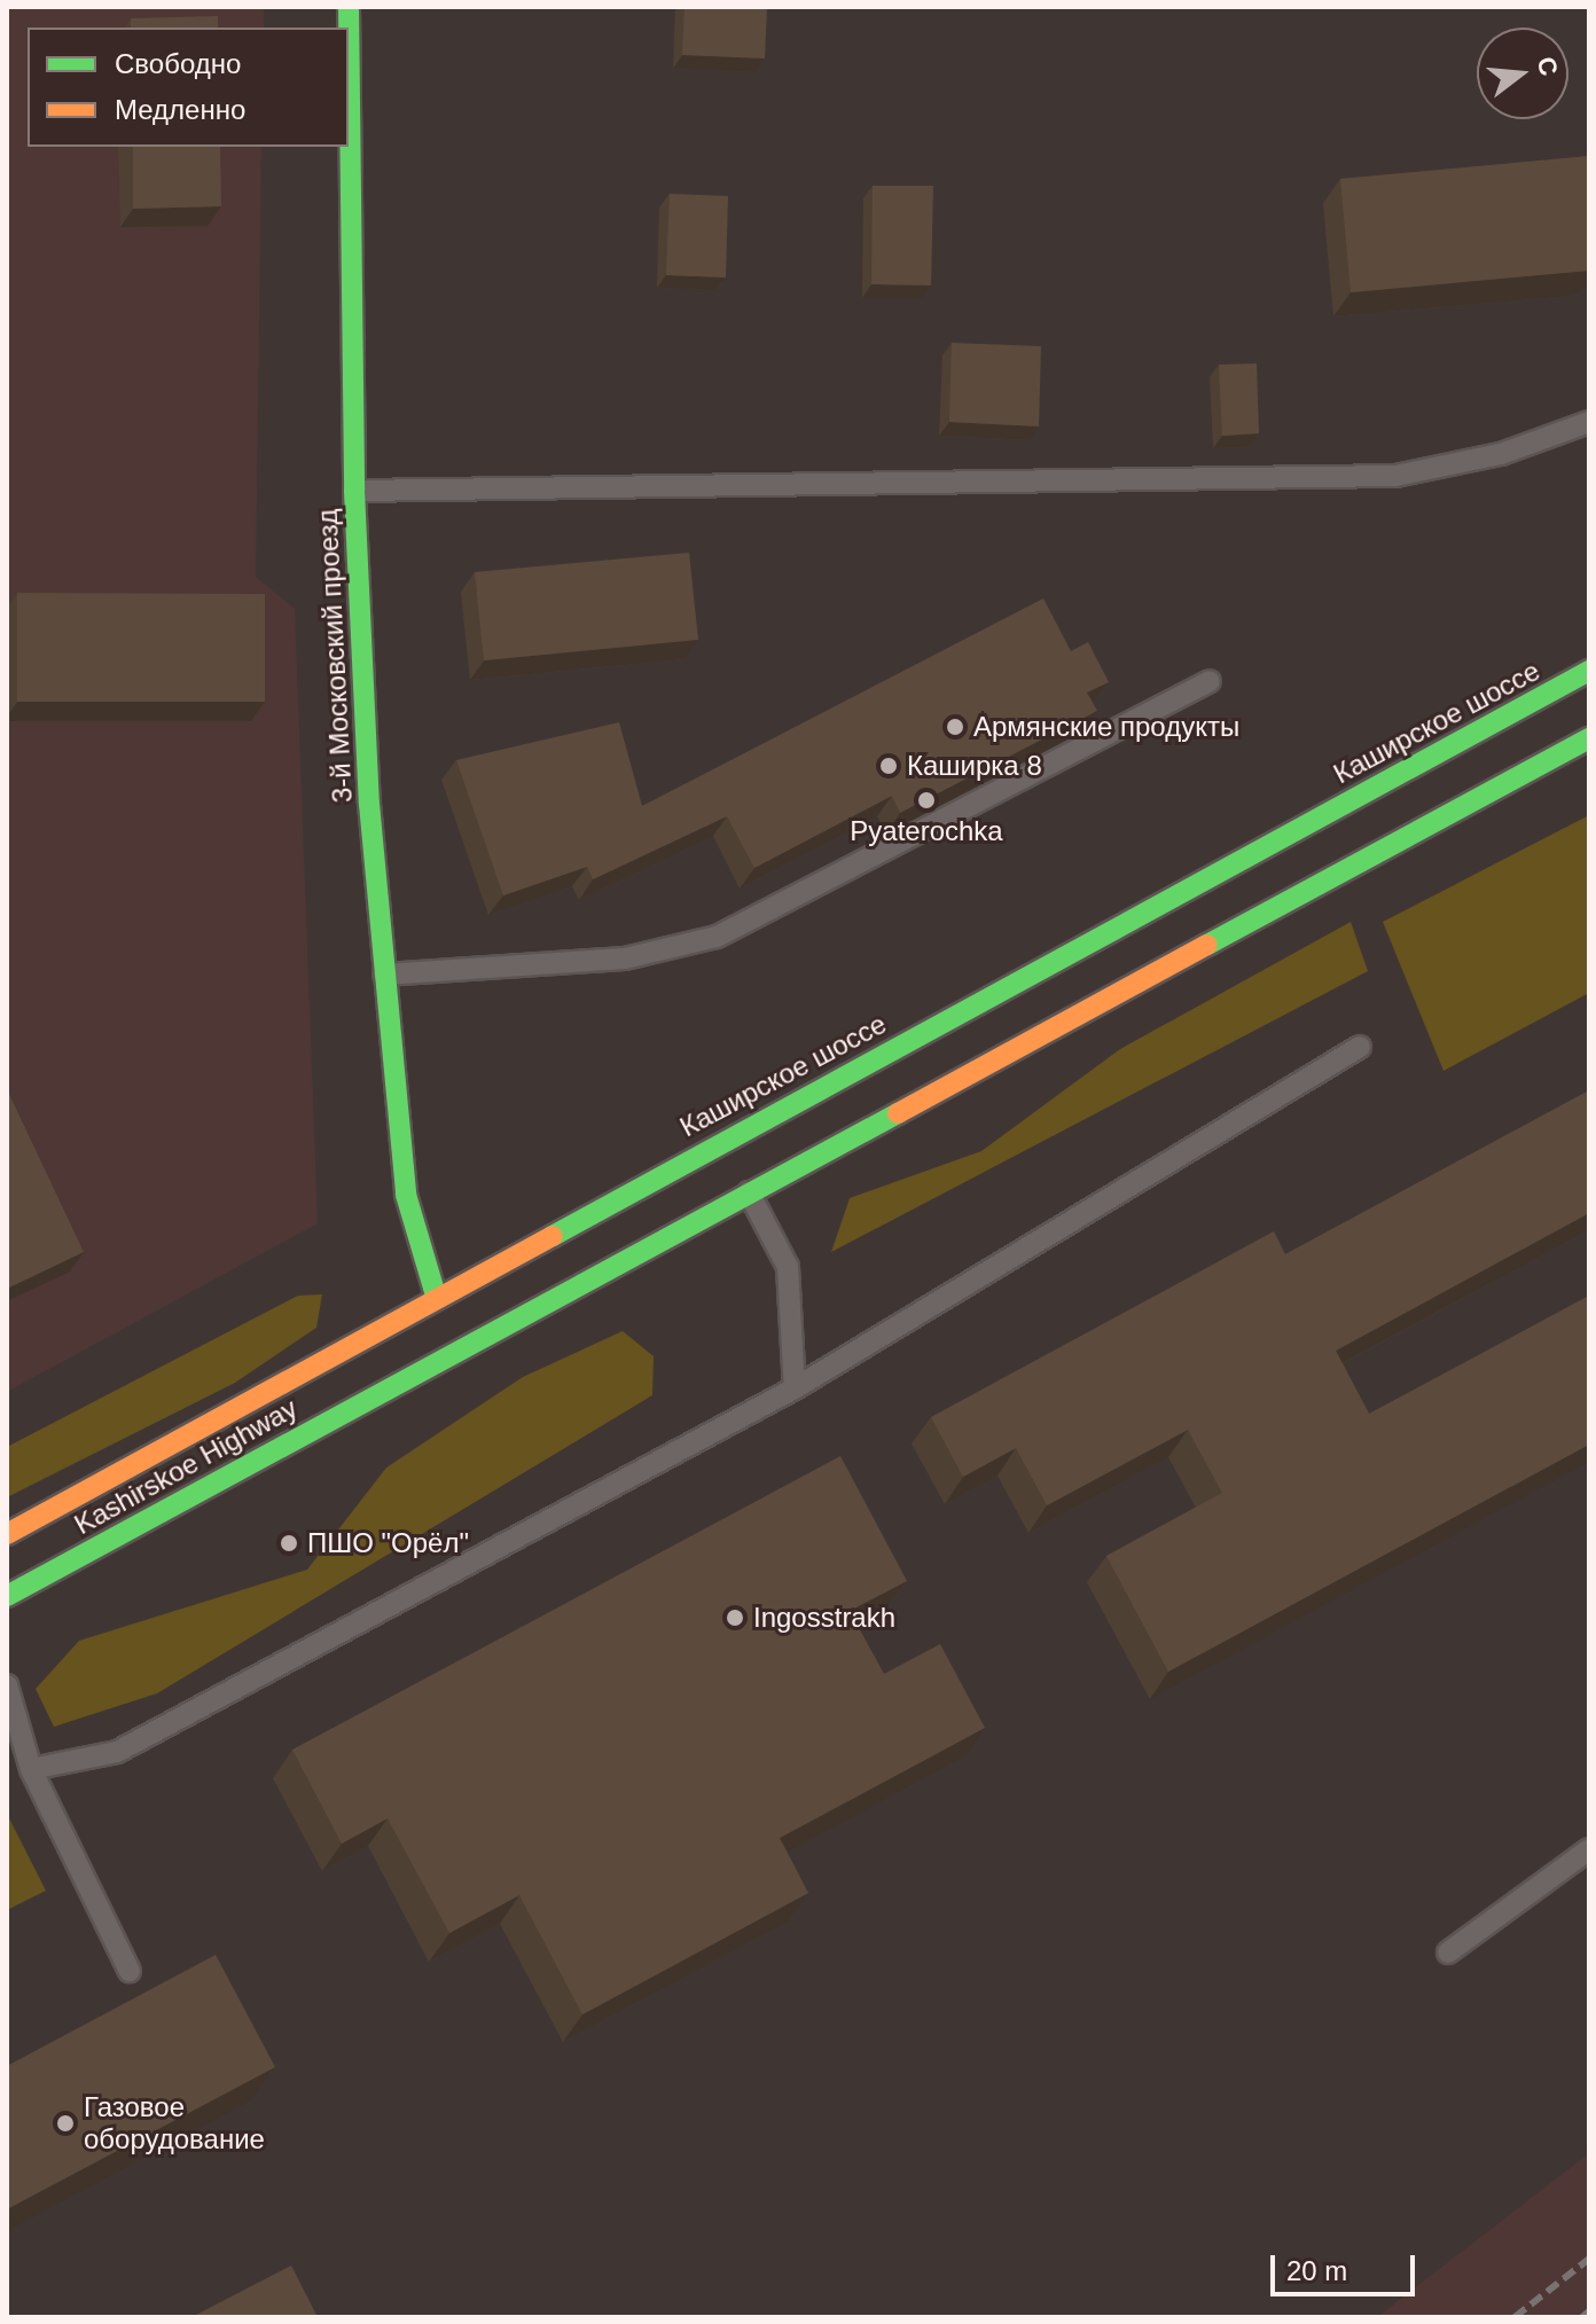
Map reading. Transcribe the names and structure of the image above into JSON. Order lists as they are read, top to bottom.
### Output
{
  "streets": {
    "main road": ["3-й Московский проезд", "Каширское шоссе", "Kashirskoe Highway"]
  },
  "crossings": [
    ["3-й Московский проезд", "Каширское шоссе"]
  ],
  "places": [
    "Армянские продукты",
    "Каширка 8",
    "Pyaterochka",
    "ПШО \"Орёл\"",
    "Ingosstrakh",
    "Газовое оборудование"
  ],
  "legend": ["Свободно", "Медленно"],
  "scale_bar": "20 m",
  "north": "right"
}
